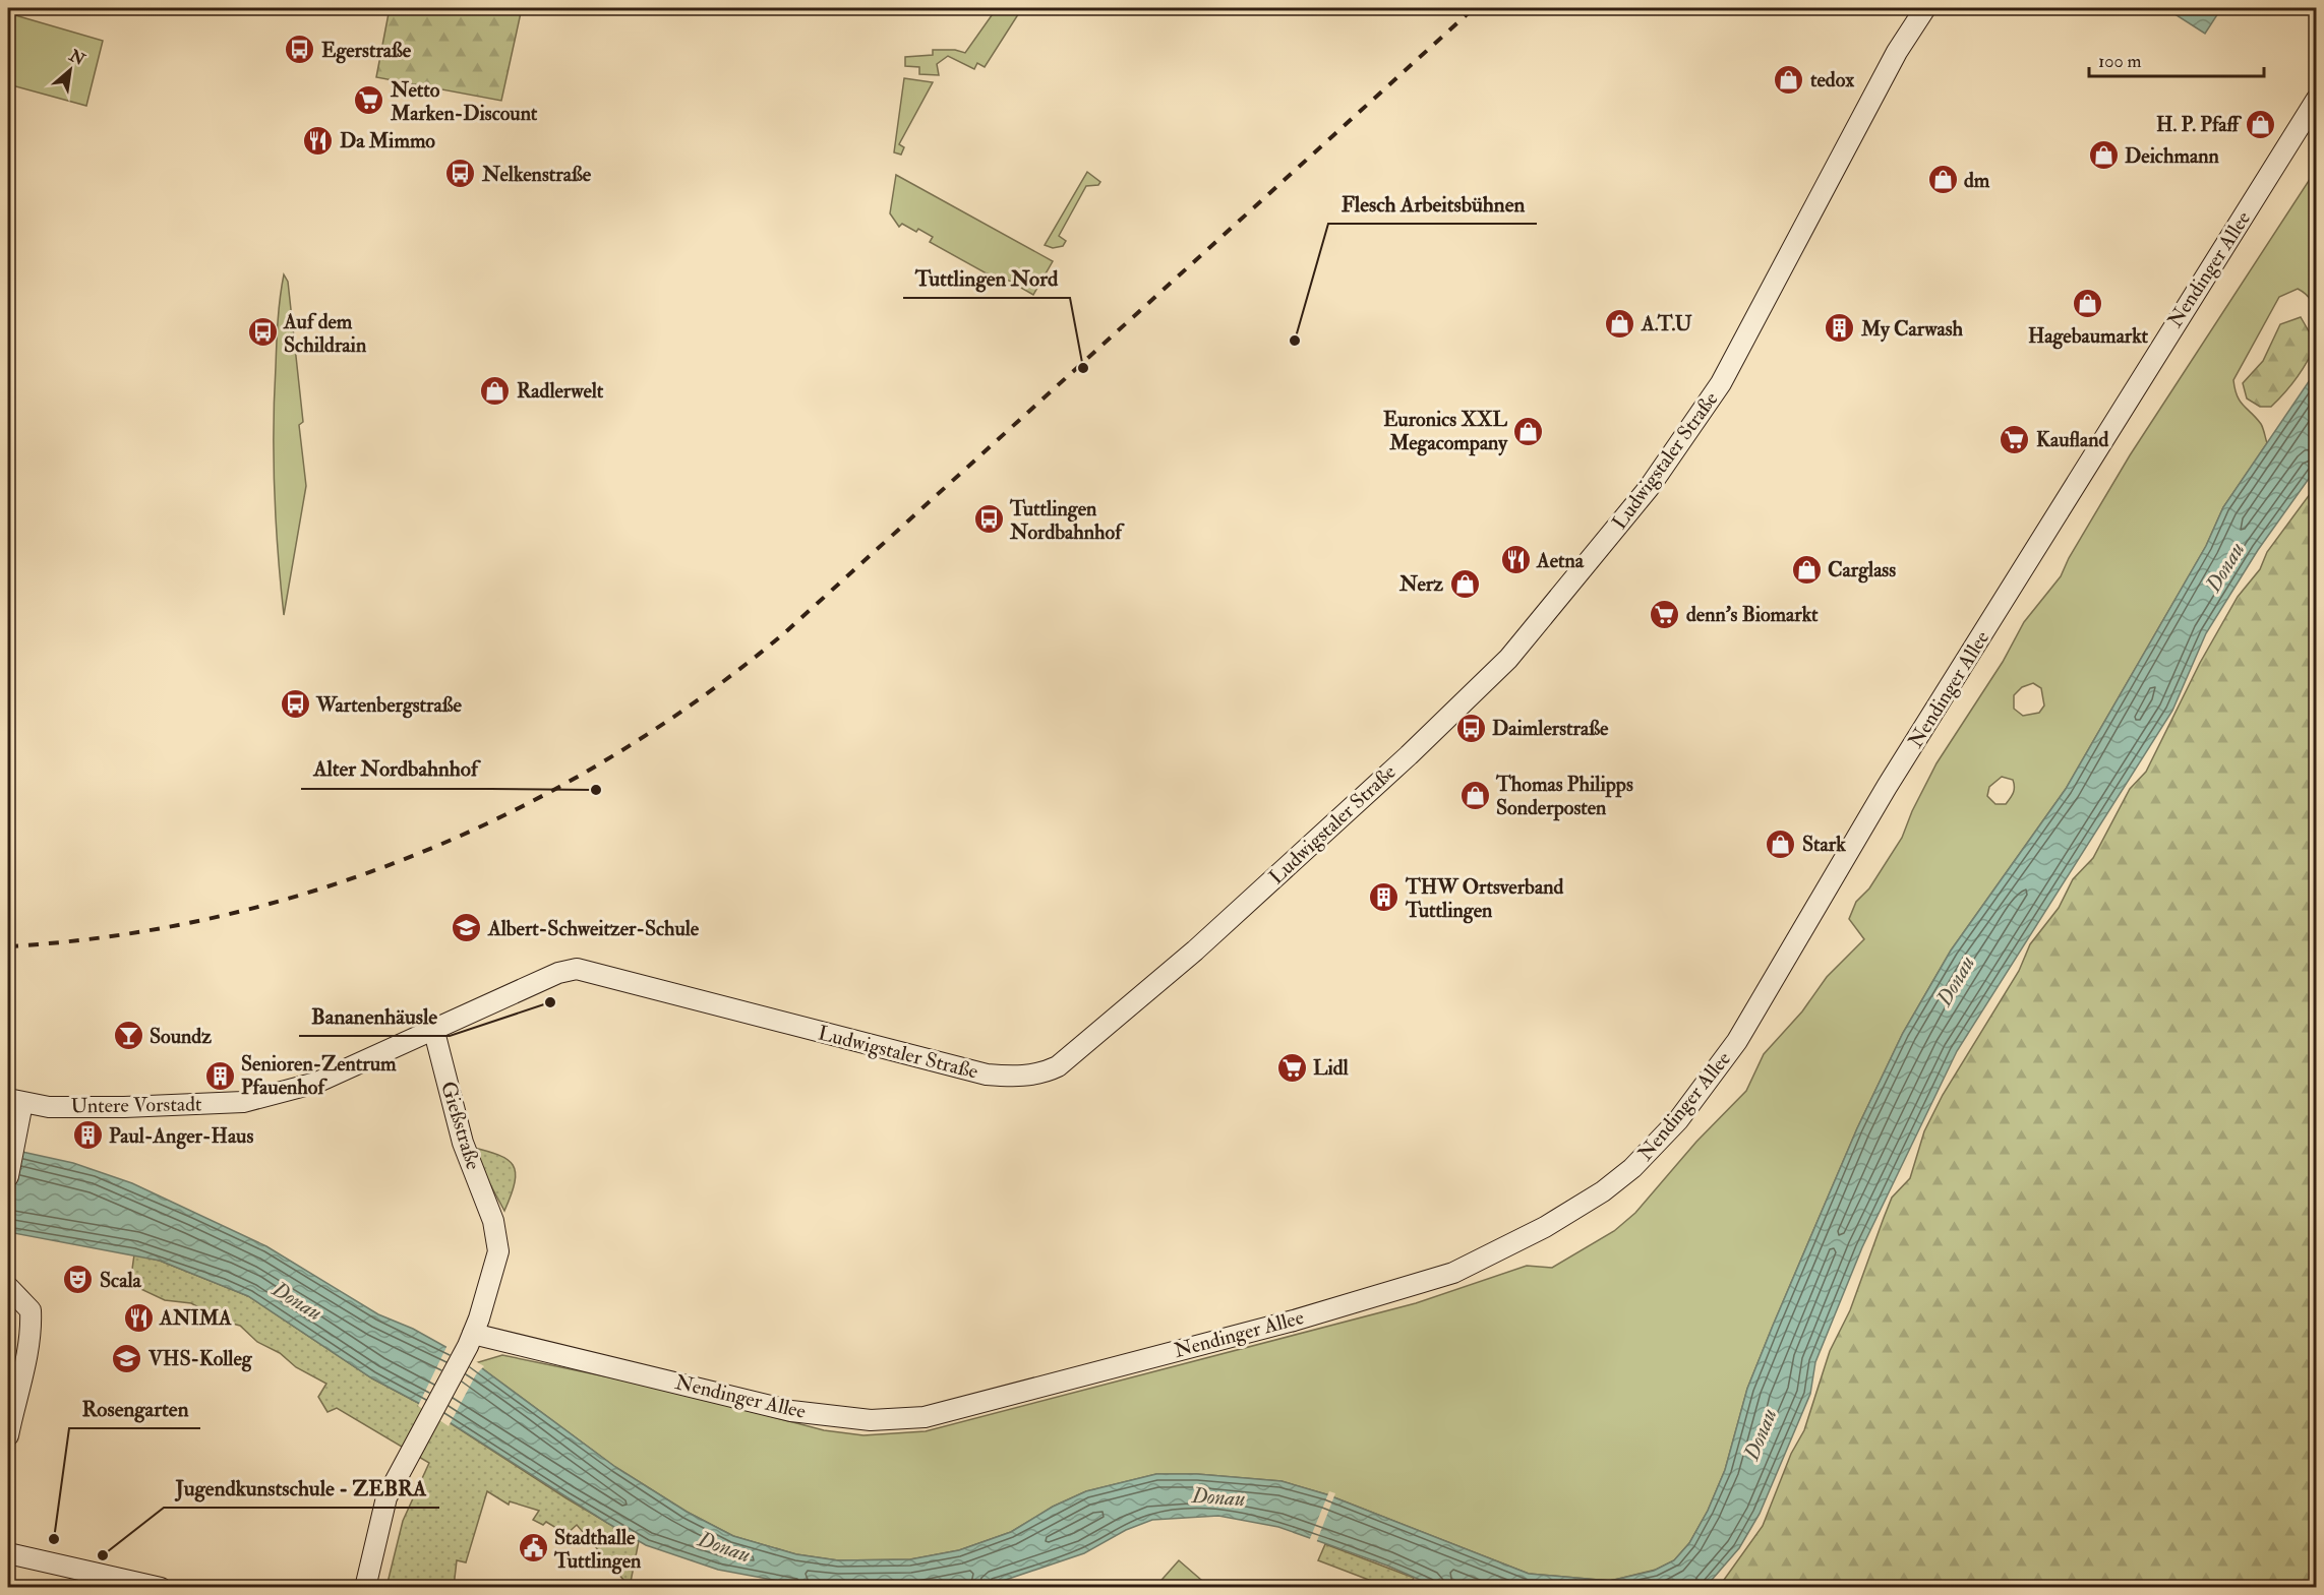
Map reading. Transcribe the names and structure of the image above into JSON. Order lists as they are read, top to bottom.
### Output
{
  "streets": {
    "street": [
      "Nendinger Allee",
      "Ludwigstaler Straße",
      "Untere Vorstadt",
      "Gießstraße"
    ]
  },
  "crossings": [
    ["Nendinger Allee", "Gießstraße"],
    ["Ludwigstaler Straße", "Untere Vorstadt"],
    ["Ludwigstaler Straße", "Gießstraße"],
    ["Untere Vorstadt", "Gießstraße"]
  ],
  "water": ["Donau"],
  "places": {
    "bus stop": [
      "Egerstraße",
      "Nelkenstraße",
      "Auf dem Schildrain",
      "Tuttlingen Nordbahnhof",
      "Wartenbergstraße",
      "Daimlerstraße"
    ],
    "shop": [
      "tedox",
      "H. P. Pfaff",
      "Deichmann",
      "dm",
      "Hagebaumarkt",
      "A.T.U",
      "Radlerwelt",
      "Euronics XXL Megacompany",
      "Carglass",
      "Nerz",
      "Thomas Philipps Sonderposten",
      "Stark"
    ],
    "supermarket": [
      "Netto Marken-Discount",
      "Kaufland",
      "denn's Biomarkt",
      "Lidl"
    ],
    "restaurant": ["Da Mimmo", "Aetna", "ANIMA"],
    "building": [
      "My Carwash",
      "THW Ortsverband Tuttlingen",
      "Senioren-Zentrum Pfauenhof",
      "Paul-Anger-Haus"
    ],
    "other": [
      "Flesch Arbeitsbühnen",
      "Tuttlingen Nord",
      "Alter Nordbahnhof",
      "Bananenhäusle",
      "Rosengarten",
      "Jugendkunstschule - ZEBRA"
    ],
    "school or university": ["Albert-Schweitzer-Schule", "VHS-Kolleg"],
    "bar": ["Soundz"],
    "theatre": ["Scala"],
    "public building": ["Stadthalle Tuttlingen"]
  },
  "scale_bar": "100 m",
  "north": "top right"
}
